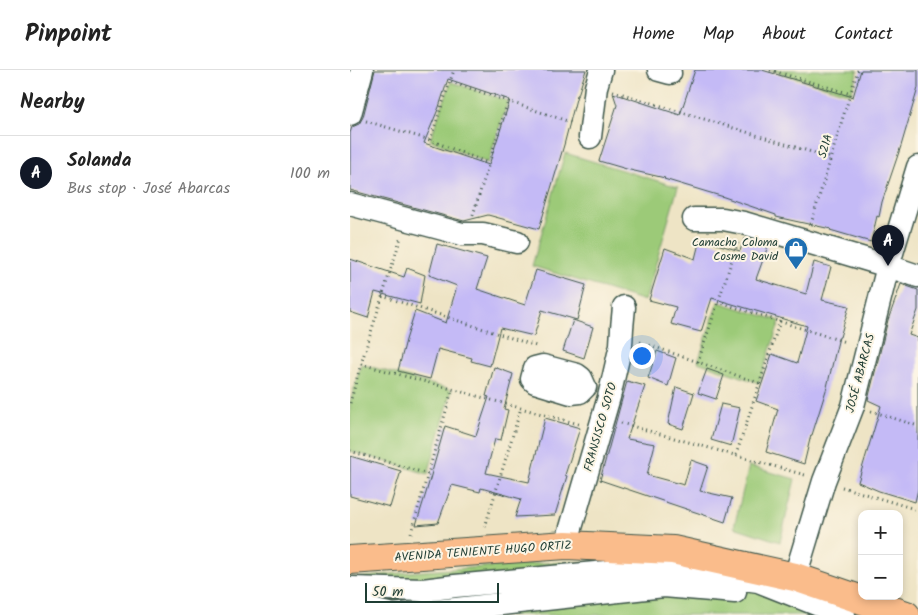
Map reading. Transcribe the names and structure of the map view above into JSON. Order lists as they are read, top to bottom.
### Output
{
  "streets": {
    "main road": ["AVENIDA TENIENTE HUGO ORTIZ"],
    "street": ["JOSÉ ABARCAS", "FRANSISCO SOTO"],
    "path": ["S21A"]
  },
  "crossings": [
    ["JOSÉ ABARCAS", "AVENIDA TENIENTE HUGO ORTIZ"],
    ["FRANSISCO SOTO", "AVENIDA TENIENTE HUGO ORTIZ"]
  ],
  "places": {
    "shop": ["Camacho Coloma Cosme David"]
  },
  "scale_bar": "50 m",
  "page": {
    "header": "Pinpoint",
    "nav": [
      "Home",
      "Map",
      "About",
      "Contact"
    ],
    "heading": "Nearby",
    "list": [
      {
        "mark": "A",
        "name": "Solanda",
        "note": "Bus stop · José Abarcas",
        "value": "100 m"
      }
    ],
    "pins": "A",
    "map_buttons": ["+", "−"],
    "scale": "50 m"
  }
}
